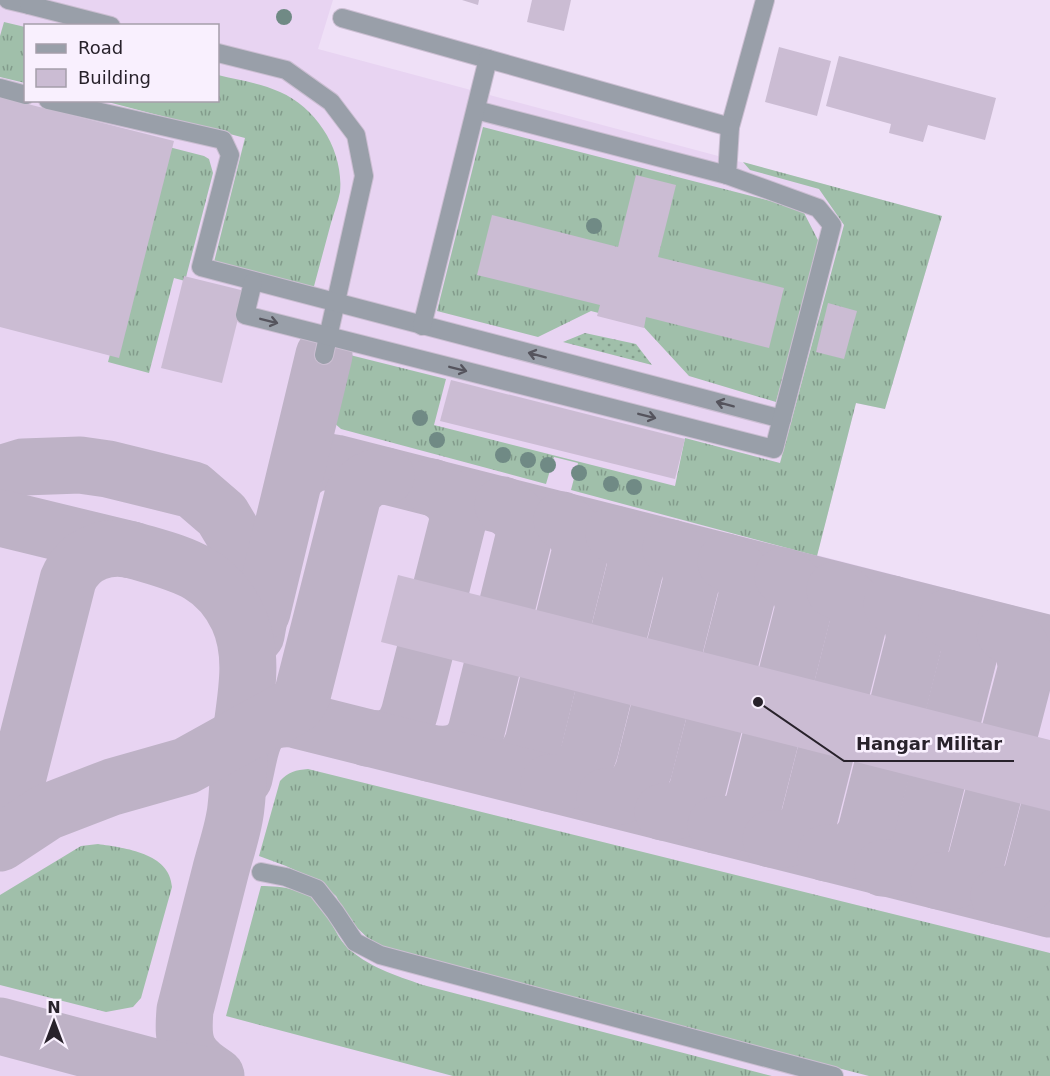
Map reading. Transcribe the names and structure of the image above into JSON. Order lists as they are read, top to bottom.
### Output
{
  "places": ["Hangar Militar"],
  "legend": ["Road", "Building"],
  "north": "top"
}
